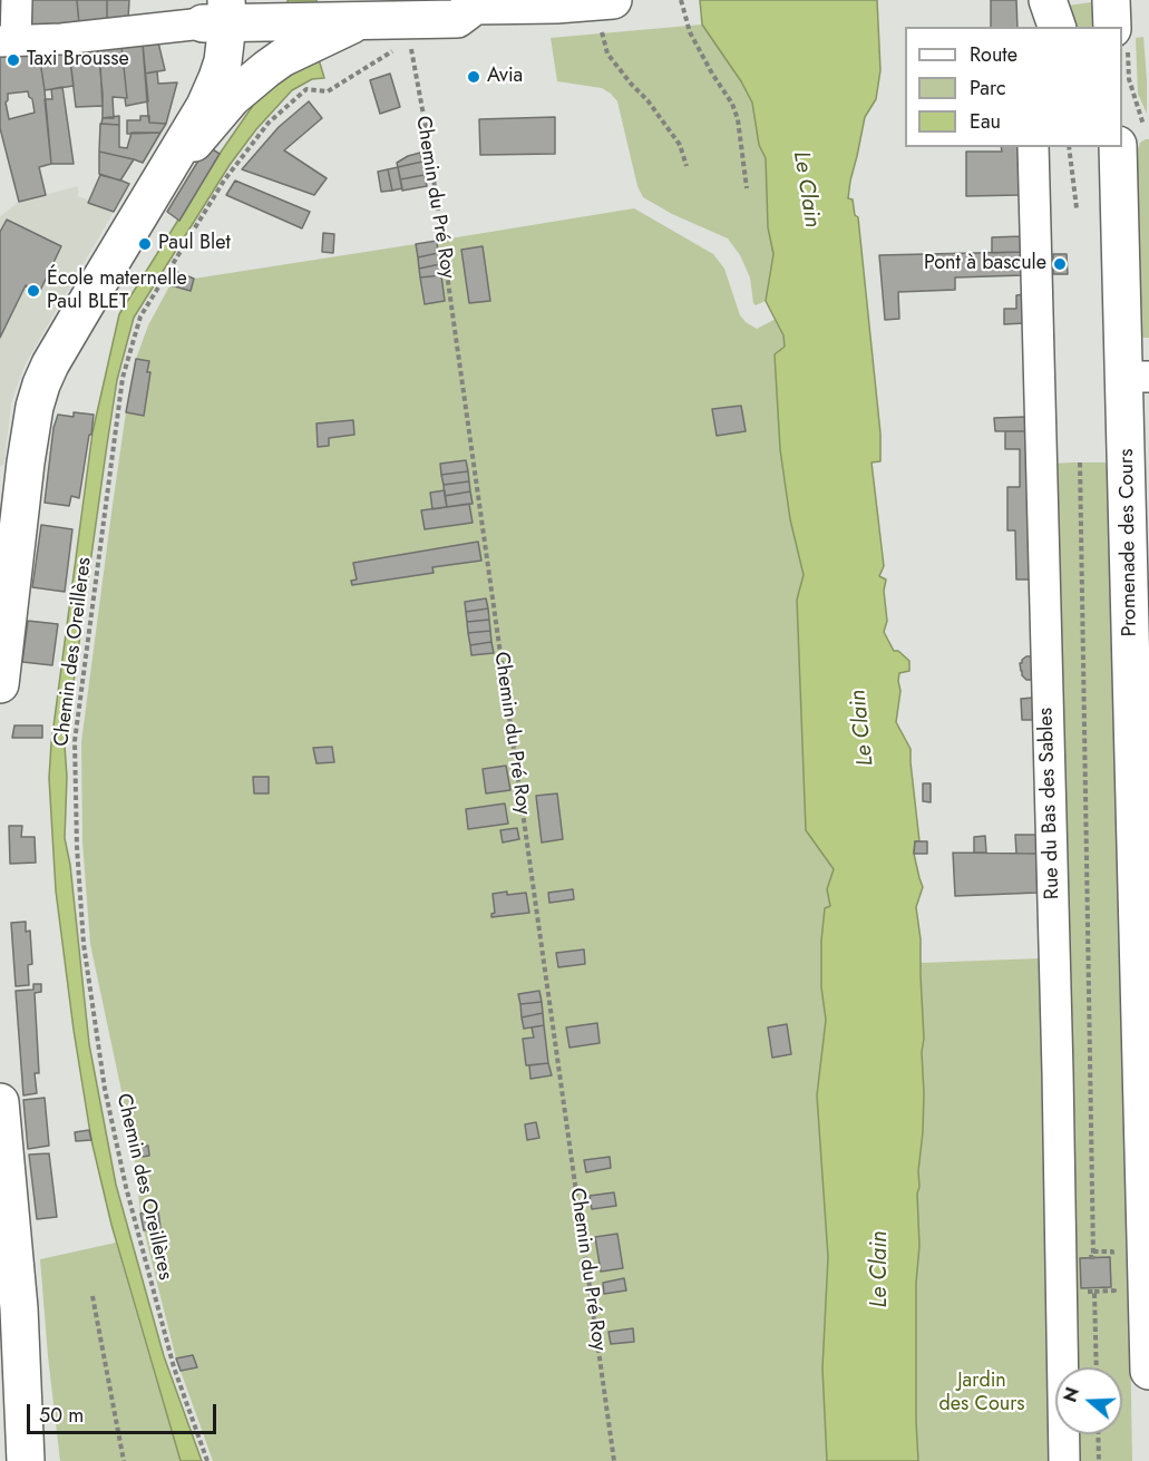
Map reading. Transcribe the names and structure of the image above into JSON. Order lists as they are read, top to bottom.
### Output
{
  "streets": {
    "street": ["Promenade des Cours", "Rue du Bas des Sables"],
    "path": ["Chemin du Pré Roy", "Chemin des Oreillères"]
  },
  "crossings": [
    ["Chemin du Pré Roy", "Chemin des Oreillères"]
  ],
  "water": ["Le Clain"],
  "parks": ["Jardin des Cours"],
  "places": [
    "Taxi Brousse",
    "Avia",
    "Paul Blet",
    "Pont à bascule",
    "École maternelle Paul BLET"
  ],
  "legend": ["Route", "Parc", "Eau"],
  "scale_bar": "50 m",
  "north": "left"
}
